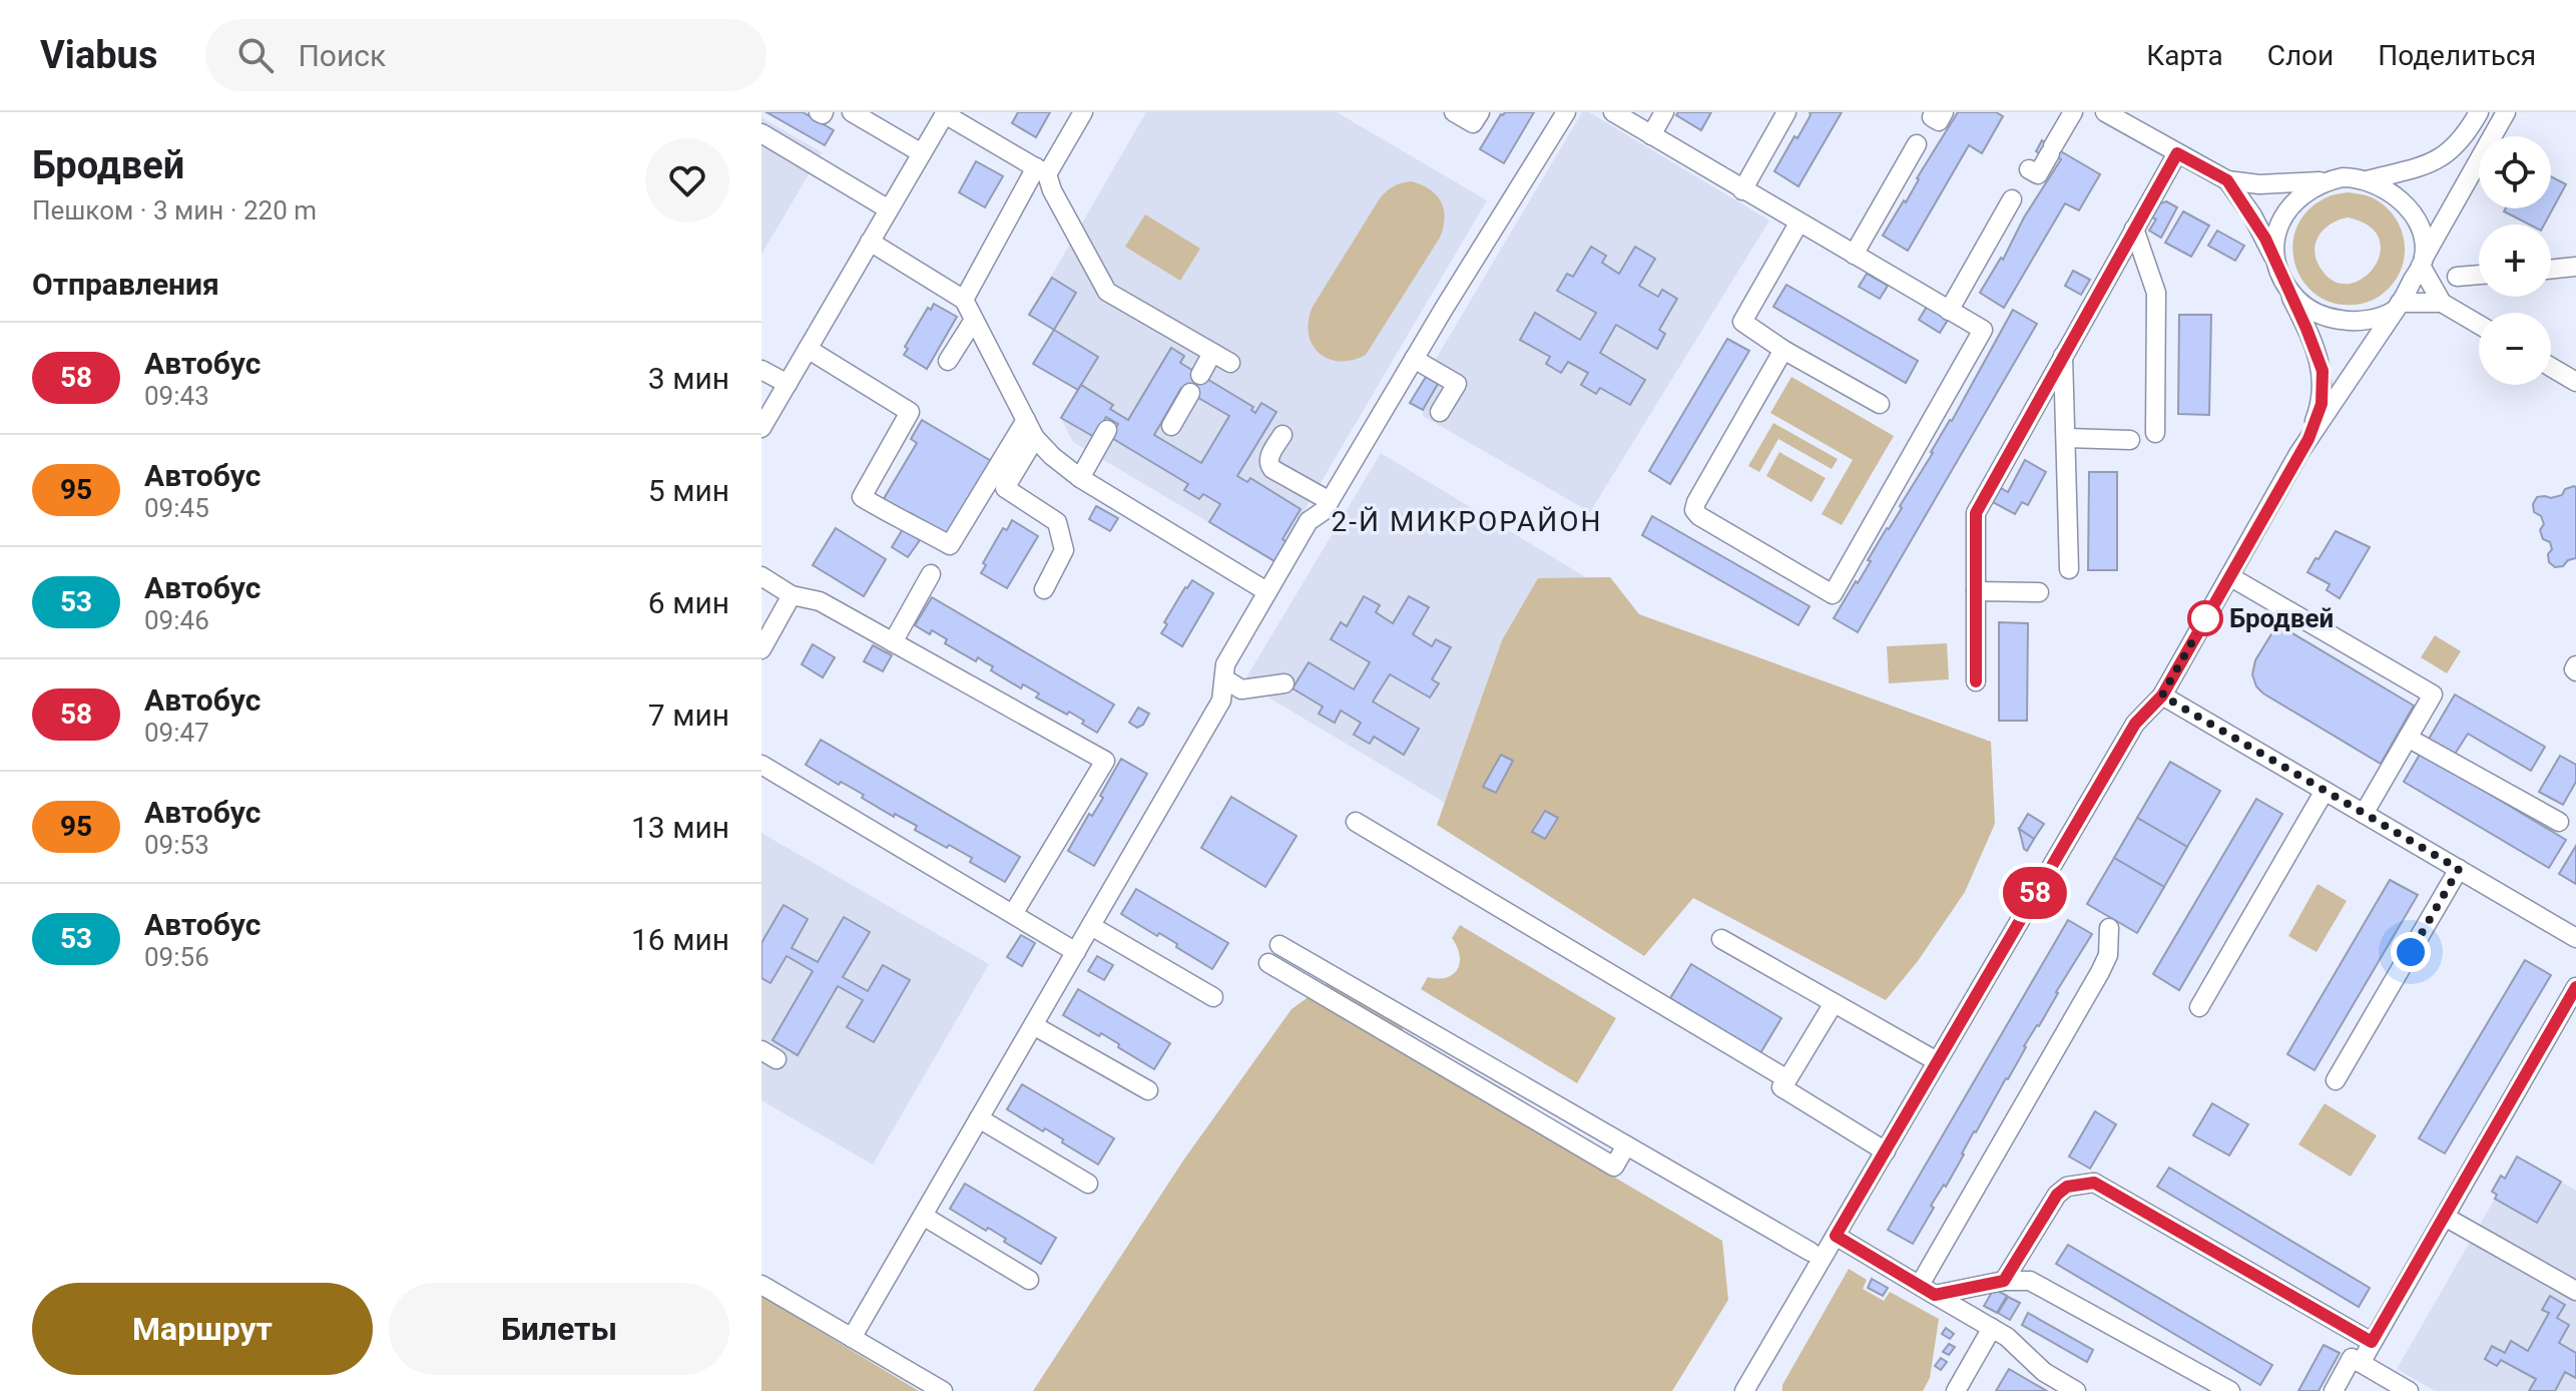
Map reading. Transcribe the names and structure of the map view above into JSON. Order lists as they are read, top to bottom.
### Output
{
  "districts": ["2-Й МИКРОРАЙОН"],
  "places": ["Бродвей"],
  "lines": ["bus line 58"],
  "page": {
    "header": "Viabus",
    "search": "Поиск",
    "nav": ["Карта", "Слои", "Поделиться"],
    "heading": [
      ["Бродвей", "Пешком · 3 мин · 220 m"],
      "Отправления"
    ],
    "on_map": "58",
    "map_buttons": ["+", "−"],
    "list": [
      {
        "mark": "58",
        "name": "Автобус",
        "note": "09:43",
        "value": "3 мин"
      },
      {
        "mark": "95",
        "name": "Автобус",
        "note": "09:45",
        "value": "5 мин"
      },
      {
        "mark": "53",
        "name": "Автобус",
        "note": "09:46",
        "value": "6 мин"
      },
      {
        "mark": "58",
        "name": "Автобус",
        "note": "09:47",
        "value": "7 мин"
      },
      {
        "mark": "95",
        "name": "Автобус",
        "note": "09:53",
        "value": "13 мин"
      },
      {
        "mark": "53",
        "name": "Автобус",
        "note": "09:56",
        "value": "16 мин"
      }
    ],
    "buttons": ["Маршрут", "Билеты"]
  }
}
